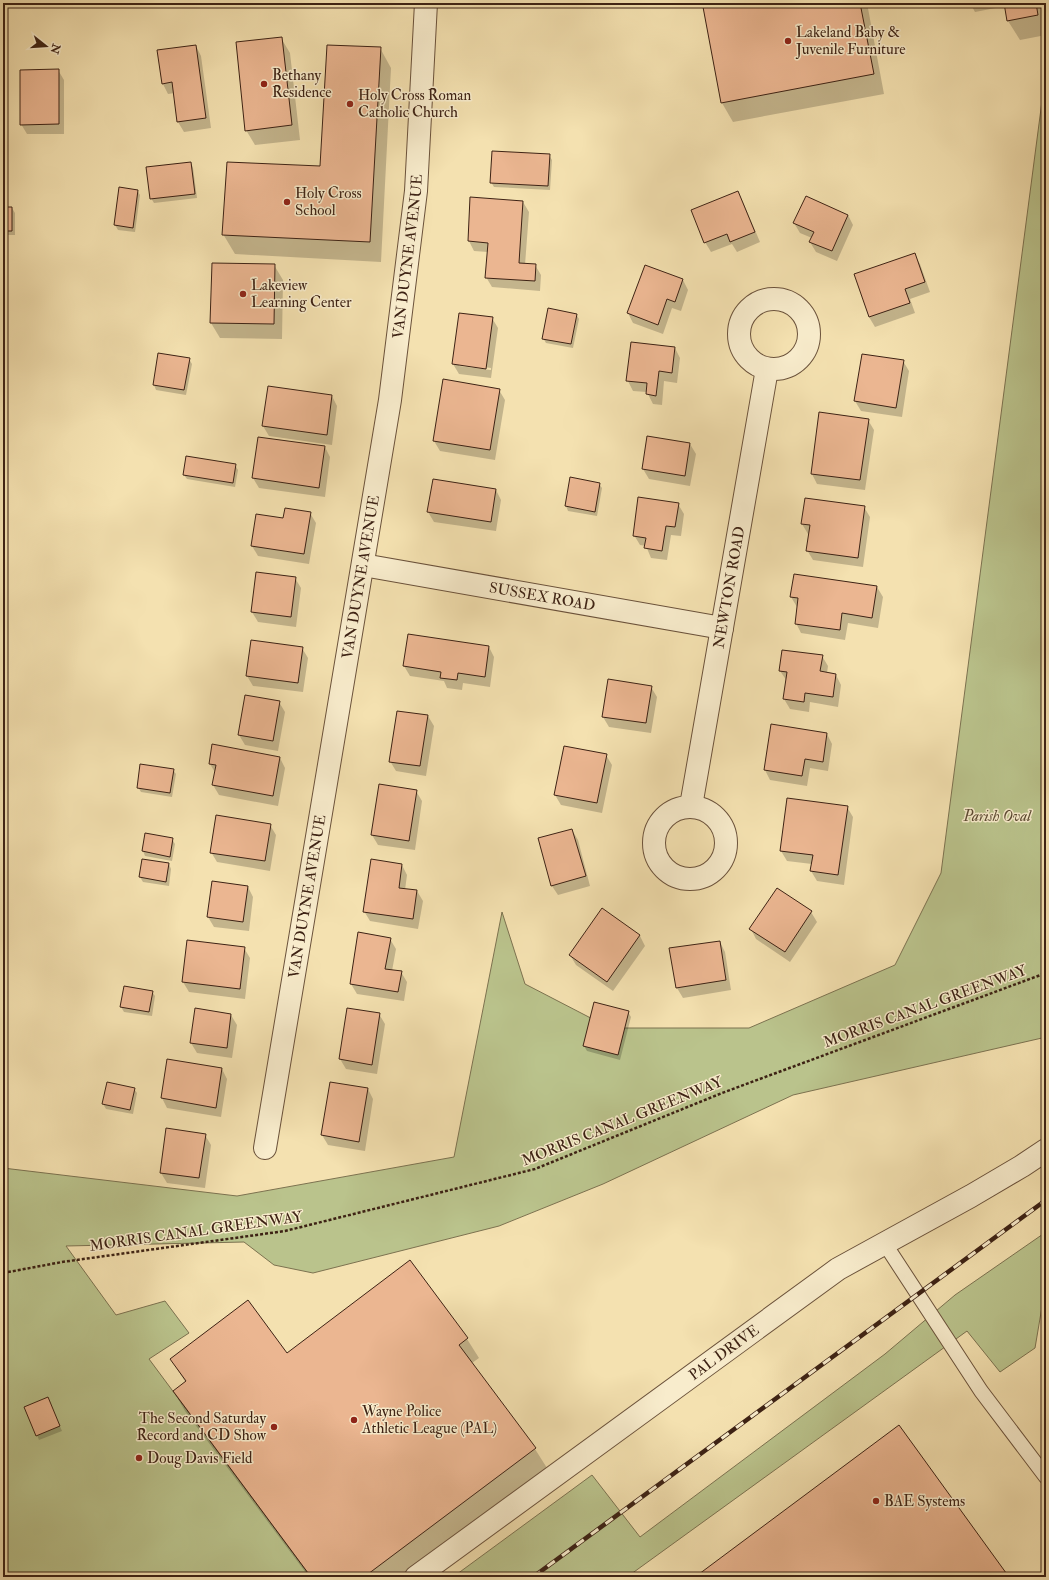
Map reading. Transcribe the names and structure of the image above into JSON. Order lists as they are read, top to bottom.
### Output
{
  "streets": {
    "street": [
      "VAN DUYNE AVENUE",
      "NEWTON ROAD",
      "SUSSEX ROAD",
      "PAL DRIVE"
    ],
    "path": ["MORRIS CANAL GREENWAY"]
  },
  "crossings": [
    ["VAN DUYNE AVENUE", "SUSSEX ROAD"],
    ["NEWTON ROAD", "SUSSEX ROAD"]
  ],
  "parks": ["Parish Oval"],
  "places": [
    "Lakeland Baby & Juvenile Furniture",
    "Bethany Residence",
    "Holy Cross Roman Catholic Church",
    "Holy Cross School",
    "Lakeview Learning Center",
    "Wayne Police Athletic League (PAL)",
    "The Second Saturday Record and CD Show",
    "Doug Davis Field",
    "BAE Systems"
  ],
  "north": "right"
}
